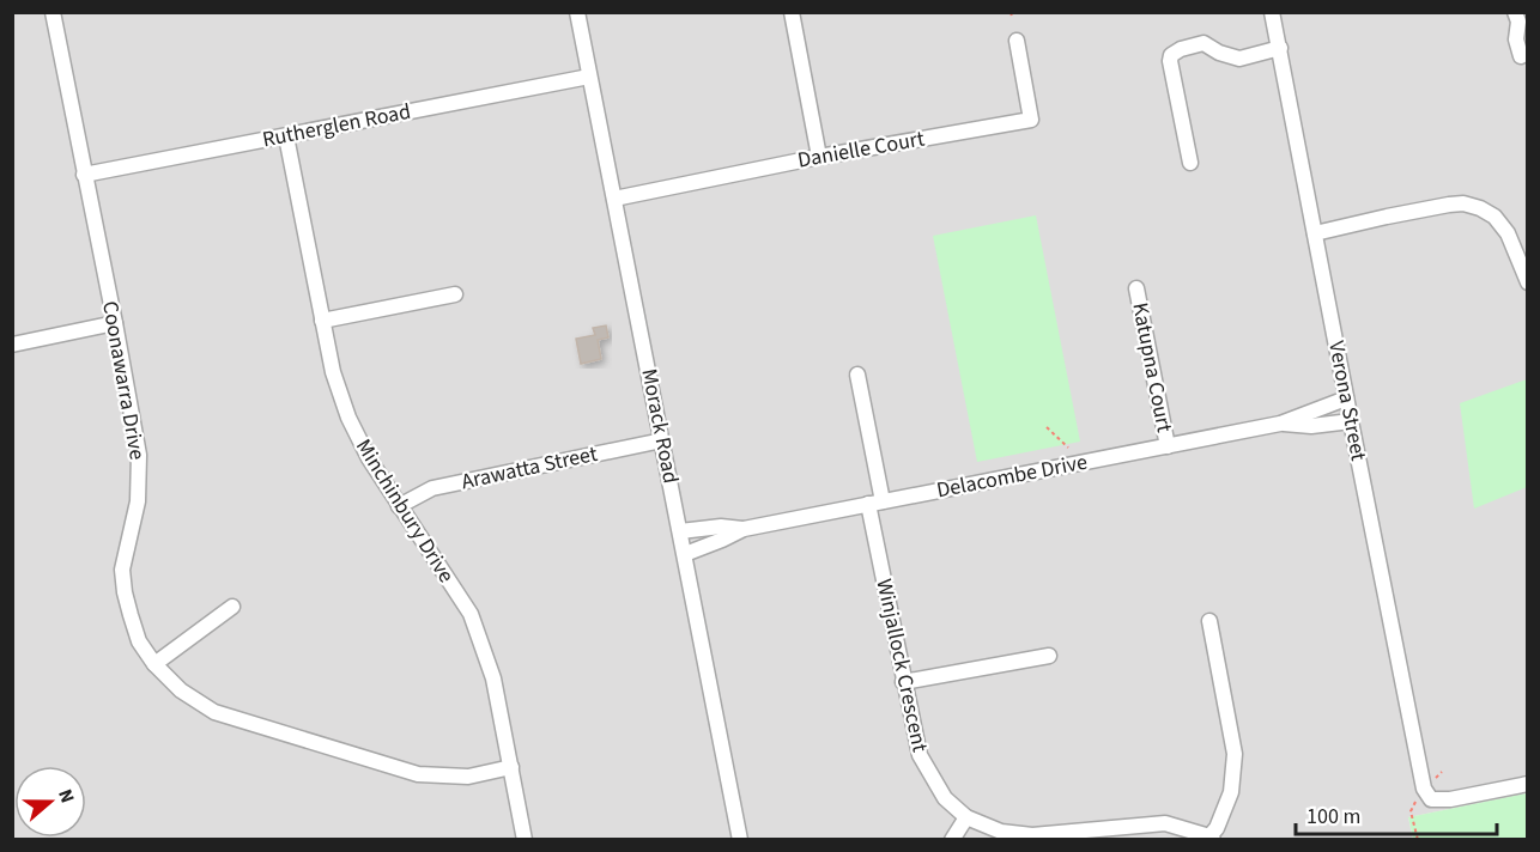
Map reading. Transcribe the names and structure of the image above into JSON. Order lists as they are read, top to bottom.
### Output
{
  "streets": {
    "street": [
      "Rutherglen Road",
      "Danielle Court",
      "Katupna Court",
      "Coonawarra Drive",
      "Verona Street",
      "Morack Road",
      "Arawatta Street",
      "Delacombe Drive",
      "Minchinbury Drive",
      "Winjallock Crescent"
    ]
  },
  "crossings": [
    ["Rutherglen Road", "Coonawarra Drive"],
    ["Rutherglen Road", "Morack Road"],
    ["Rutherglen Road", "Minchinbury Drive"],
    ["Danielle Court", "Morack Road"],
    ["Katupna Court", "Delacombe Drive"],
    ["Coonawarra Drive", "Minchinbury Drive"],
    ["Verona Street", "Delacombe Drive"],
    ["Morack Road", "Arawatta Street"],
    ["Morack Road", "Delacombe Drive"],
    ["Arawatta Street", "Minchinbury Drive"],
    ["Delacombe Drive", "Winjallock Crescent"]
  ],
  "scale_bar": "100 m",
  "north": "right"
}
